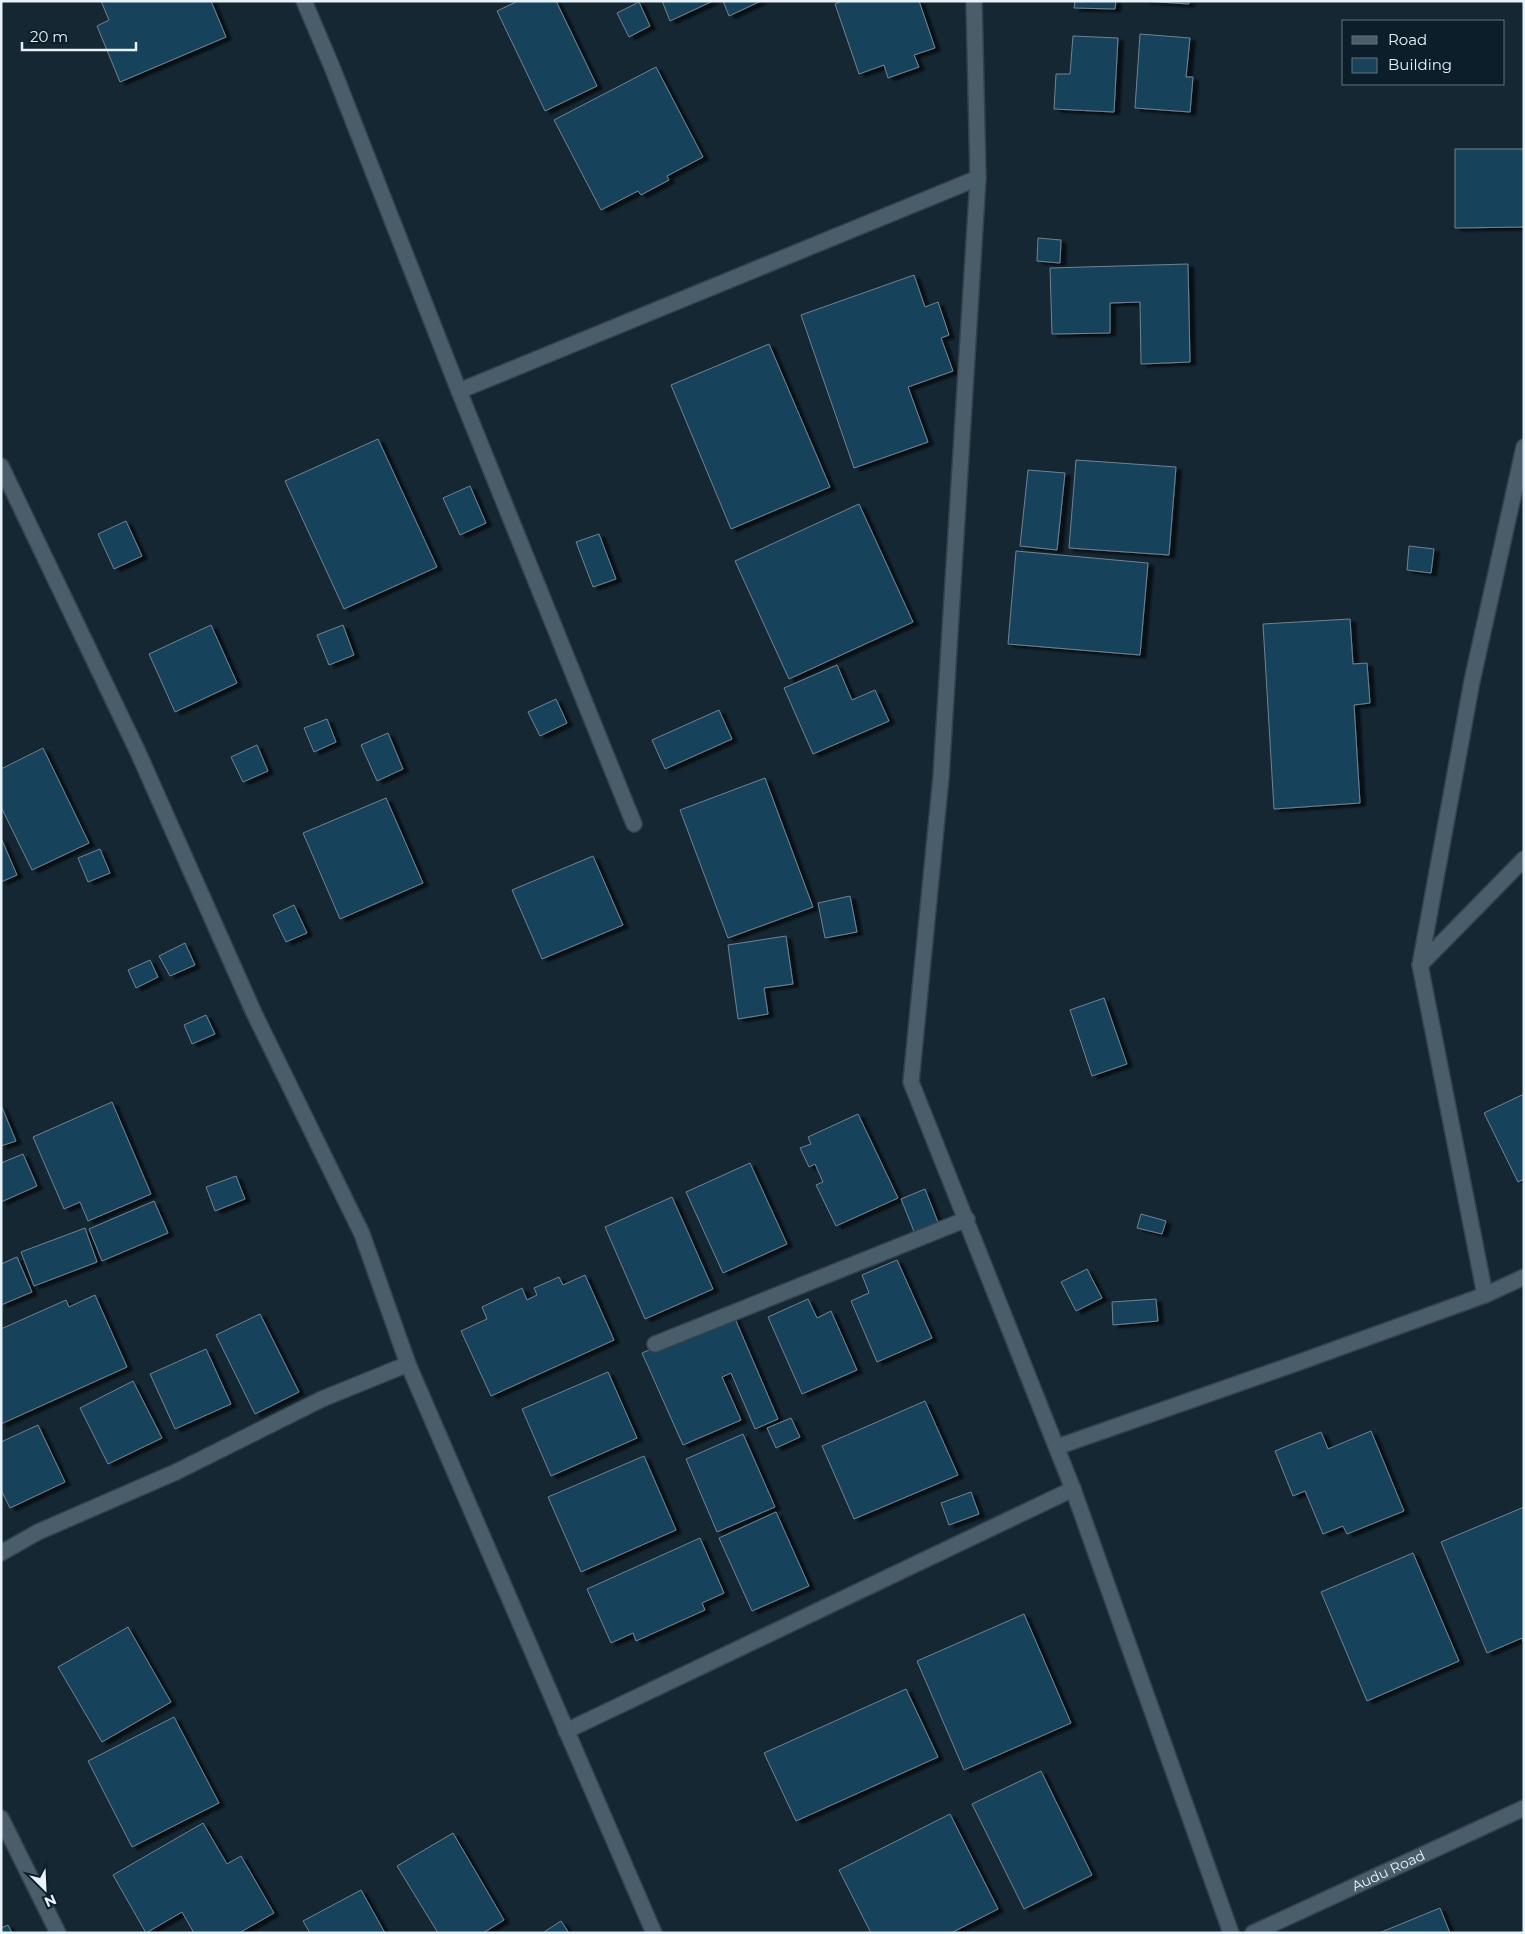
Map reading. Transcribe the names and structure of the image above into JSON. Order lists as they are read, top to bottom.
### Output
{
  "streets": {
    "street": ["Audu Road"]
  },
  "legend": ["Road", "Building"],
  "scale_bar": "20 m",
  "north": "bottom right"
}
